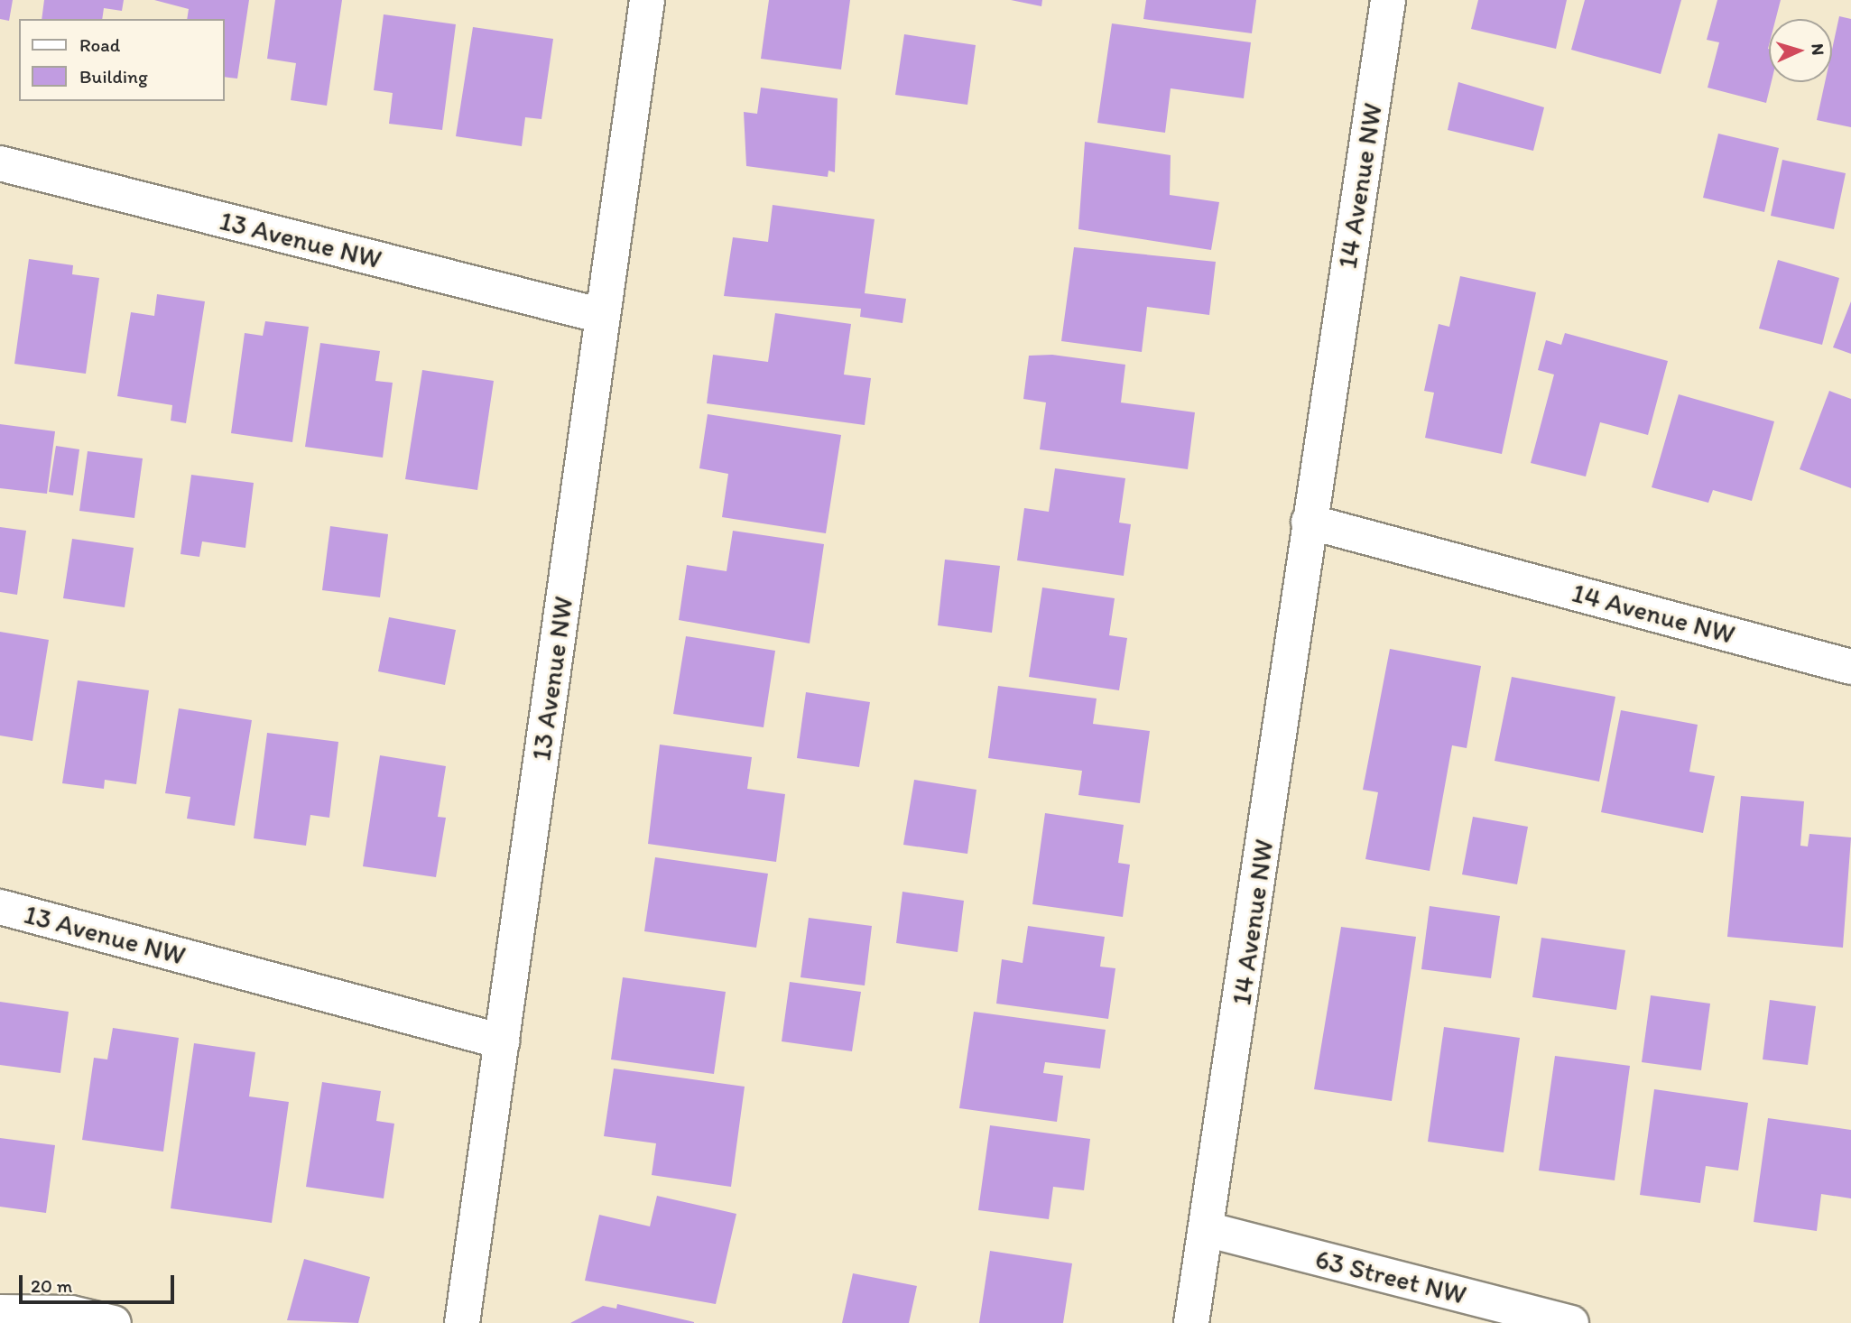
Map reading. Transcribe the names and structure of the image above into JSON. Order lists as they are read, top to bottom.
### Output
{
  "streets": {
    "street": ["14 Avenue NW", "13 Avenue NW", "63 Street NW"]
  },
  "crossings": [
    ["14 Avenue NW", "63 Street NW"]
  ],
  "legend": ["Road", "Building"],
  "scale_bar": "20 m",
  "north": "right"
}
